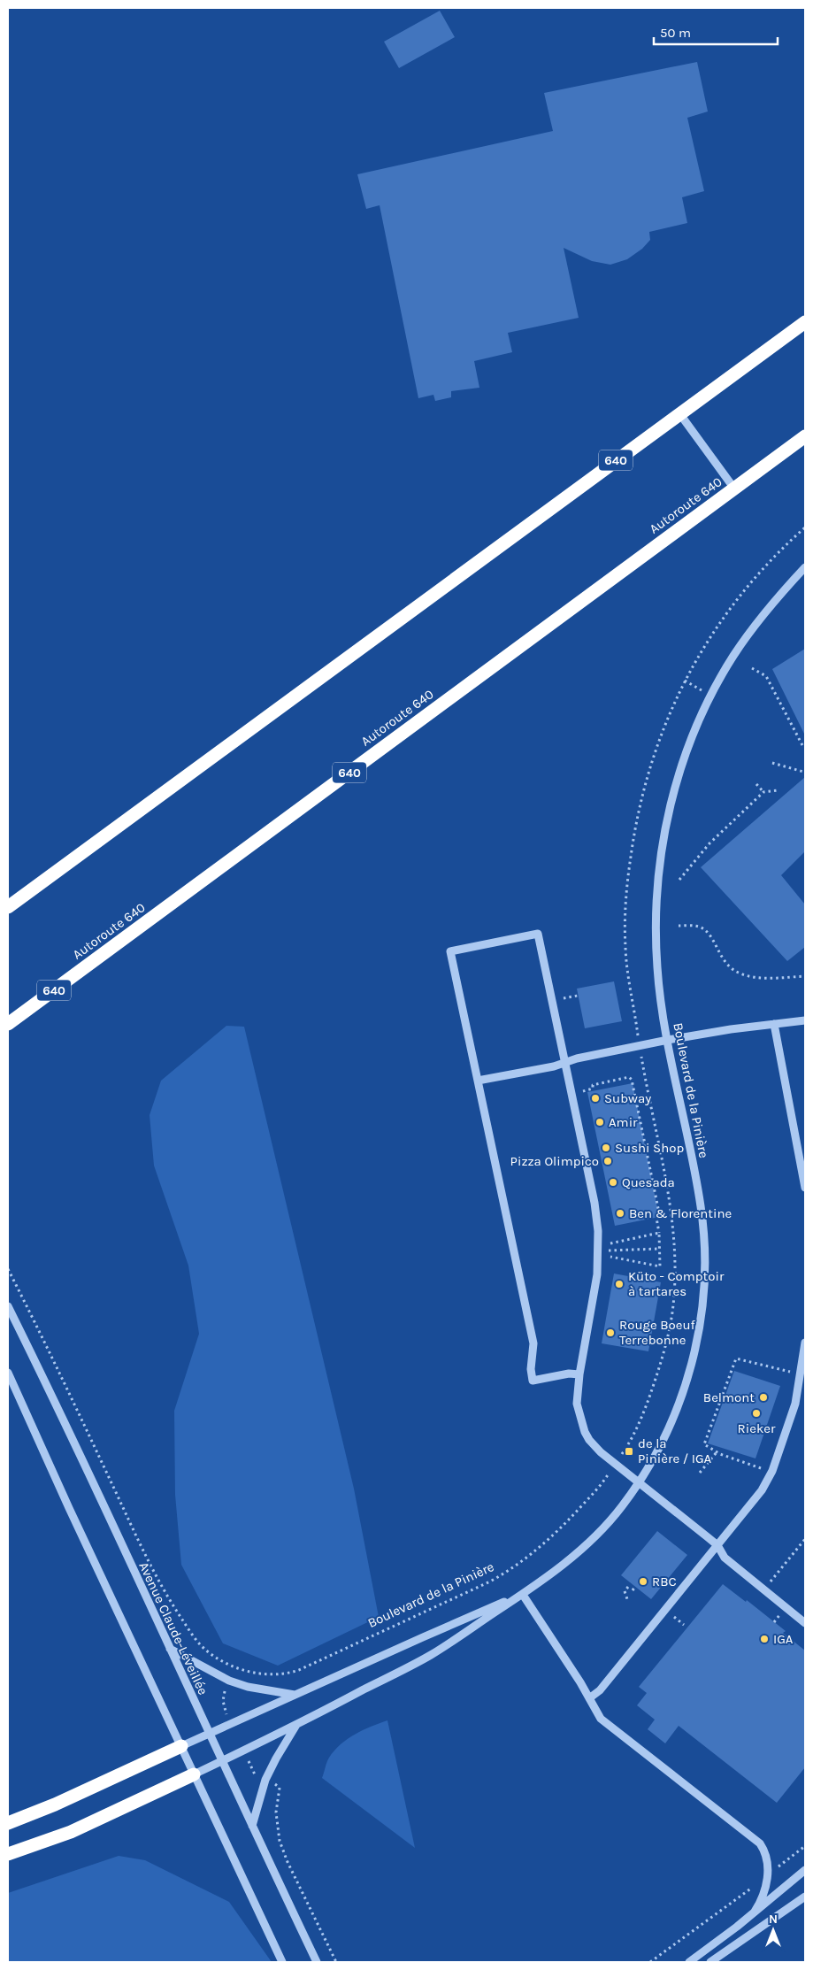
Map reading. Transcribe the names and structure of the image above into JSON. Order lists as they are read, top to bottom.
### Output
{
  "streets": {
    "highway": ["640", "Autoroute 640"],
    "street": ["Boulevard de la Pinière", "Avenue Claude-Léveillée"]
  },
  "crossings": [
    ["Boulevard de la Pinière", "Avenue Claude-Léveillée"]
  ],
  "places": {
    "other": [
      "Subway",
      "Amir",
      "Sushi Shop",
      "Pizza Olimpico",
      "Quesada",
      "Ben & Florentine",
      "Küto - Comptoir à tartares",
      "Rouge Boeuf Terrebonne",
      "Belmont",
      "Rieker",
      "RBC",
      "IGA"
    ],
    "transit": ["de la Pinière / IGA"]
  },
  "scale_bar": "50 m",
  "north": "top"
}
